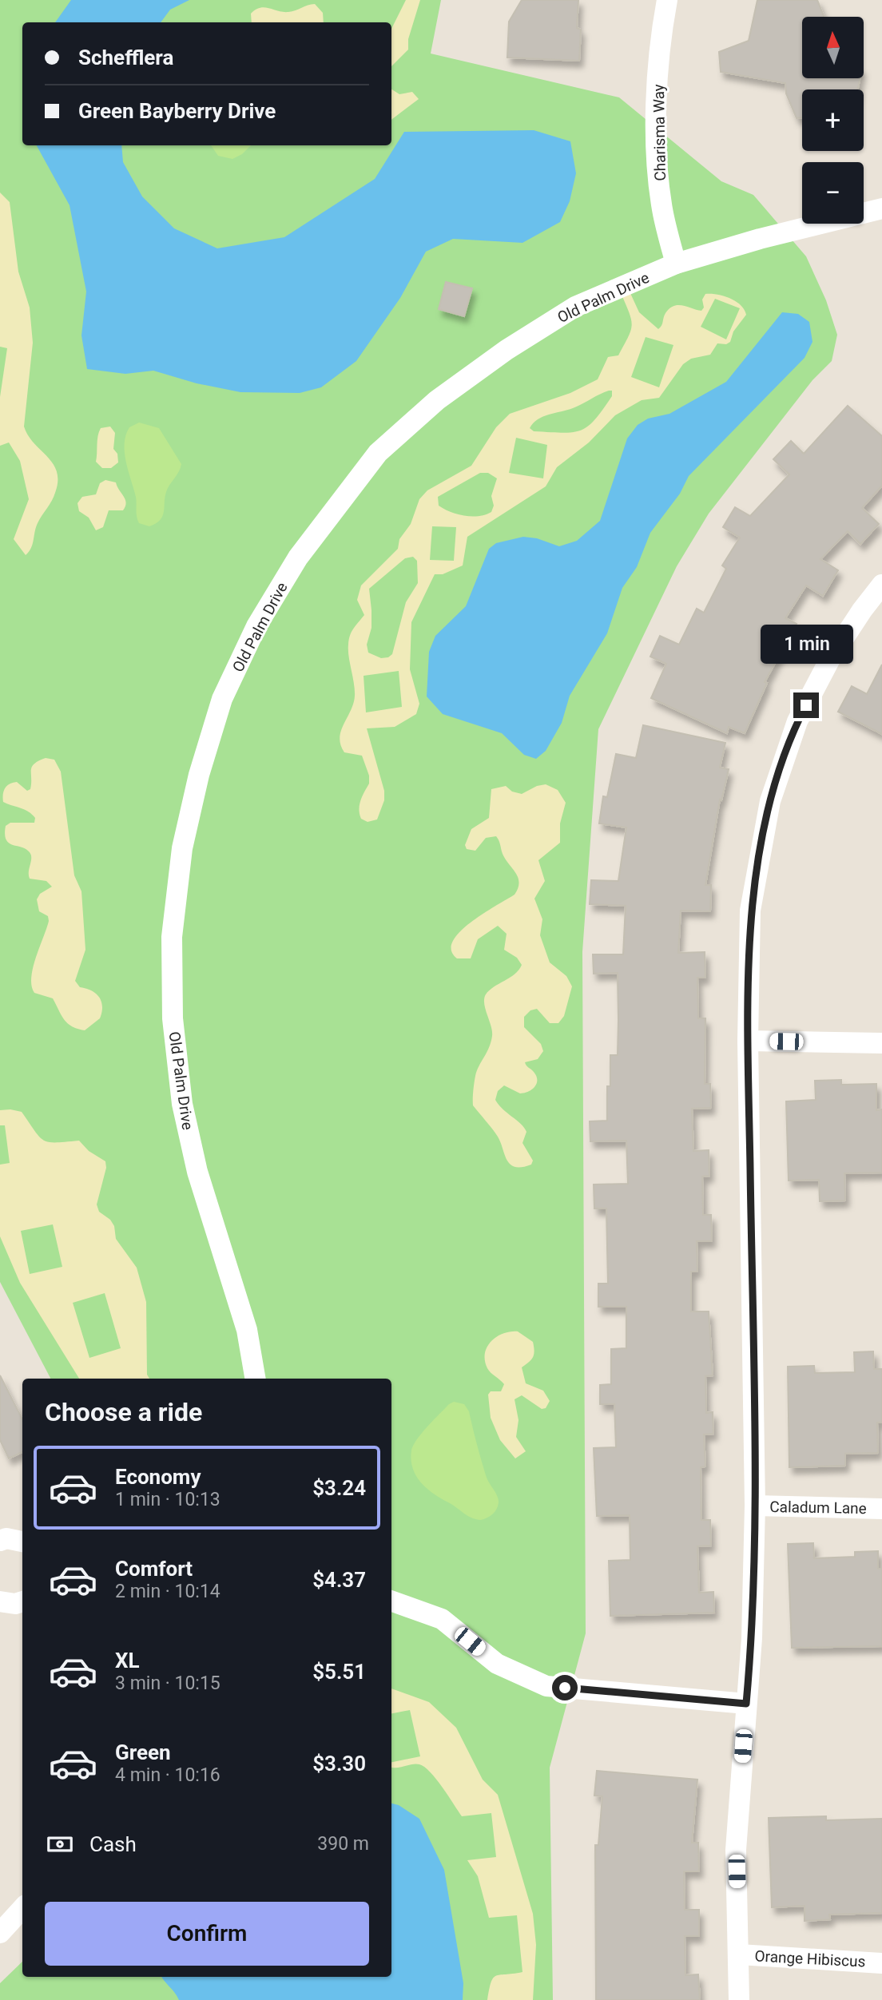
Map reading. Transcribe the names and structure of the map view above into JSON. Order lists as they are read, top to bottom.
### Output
{
  "streets": {
    "street": [
      "Charisma Way",
      "Old Palm Drive",
      "Caladum Lane",
      "Orange Hibiscus"
    ]
  },
  "crossings": [
    ["Charisma Way", "Old Palm Drive"]
  ],
  "north": "top",
  "page": {
    "map_buttons": ["+", "−"],
    "banner": ["Schefflera", "Green Bayberry Drive"],
    "bubble": "1 min",
    "heading": "Choose a ride",
    "list": [
      {
        "name": "Economy",
        "note": "1 min · 10:13",
        "value": "$3.24"
      },
      {
        "name": "Comfort",
        "note": "2 min · 10:14",
        "value": "$4.37"
      },
      {
        "name": "XL",
        "note": "3 min · 10:15",
        "value": "$5.51"
      },
      {
        "name": "Green",
        "note": "4 min · 10:16",
        "value": "$3.30"
      }
    ],
    "pay": ["Cash", "390 m"],
    "buttons": "Confirm"
  }
}
